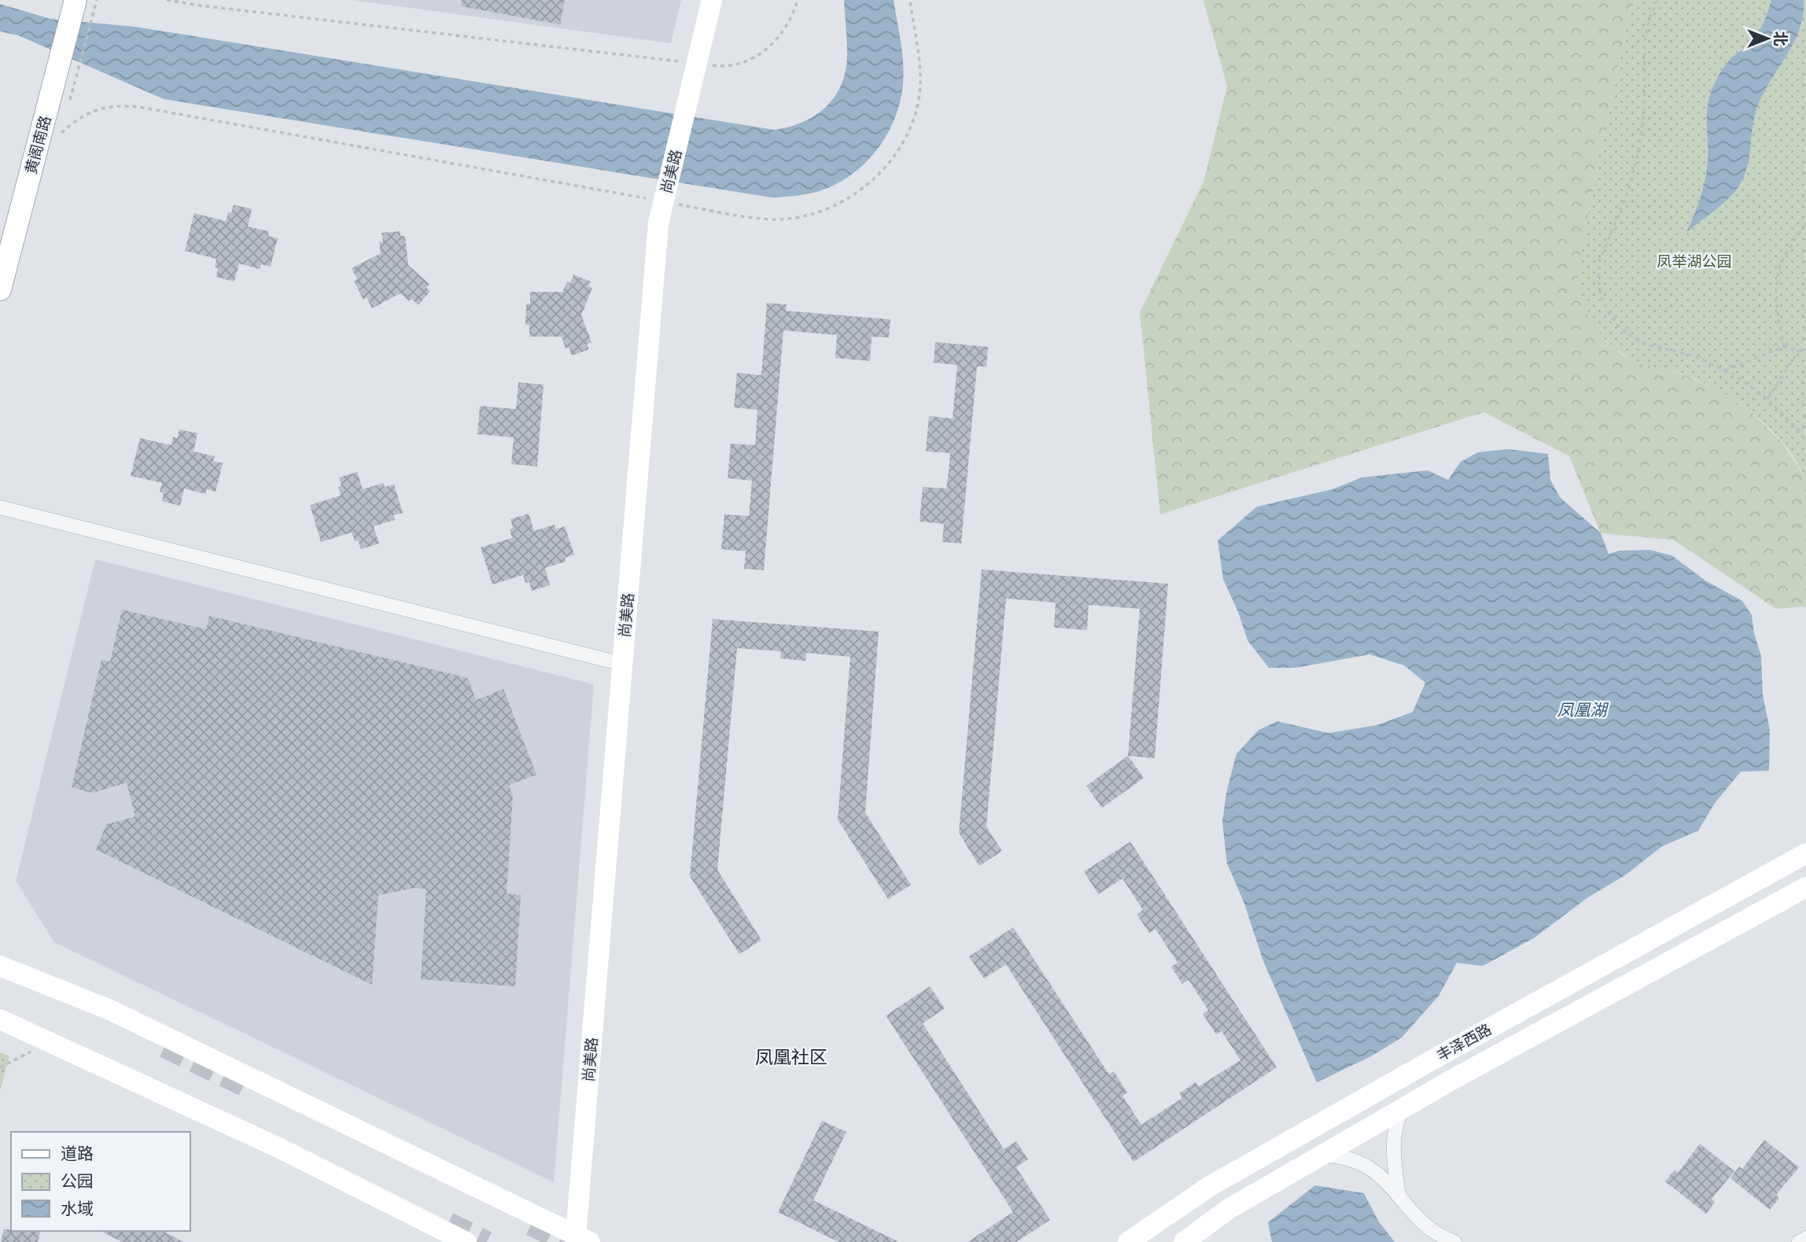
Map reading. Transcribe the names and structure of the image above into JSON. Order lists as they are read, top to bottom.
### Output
{
  "streets": {
    "main road": ["黄阁南路", "尚美路", "丰泽西路"]
  },
  "districts": ["凤凰社区"],
  "water": ["凤凰湖"],
  "parks": ["凤举湖公园"],
  "legend": ["道路", "公园", "水域"],
  "north": "right"
}
